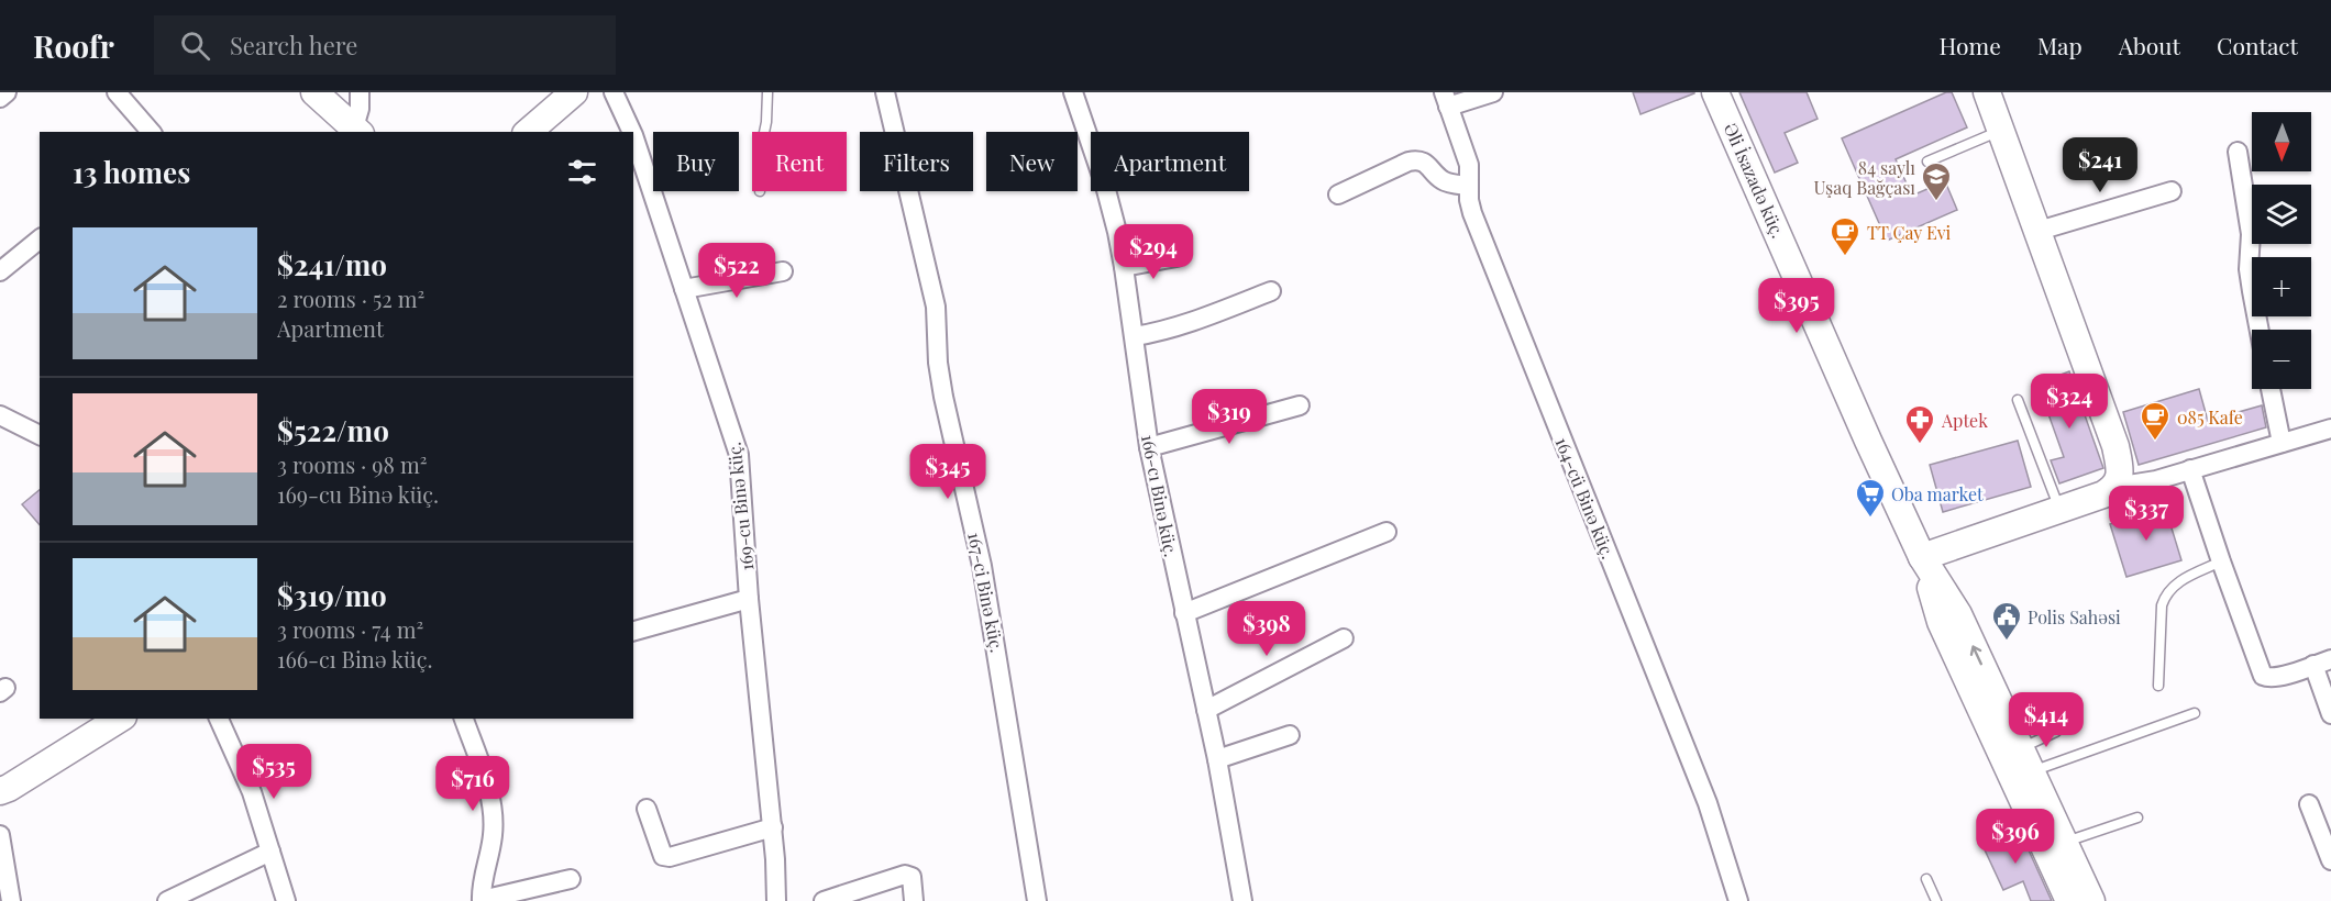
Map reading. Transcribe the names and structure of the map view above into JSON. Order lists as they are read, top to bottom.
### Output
{
  "streets": {
    "main road": ["Əli İsazadə küç."],
    "street": [
      "166-cı Binə küç.",
      "164-cü Binə küç.",
      "169-cu Binə küç.",
      "167-ci Binə küç."
    ]
  },
  "places": {
    "school or university": ["84 saylı Uşaq Bağçası"],
    "cafe": ["TT Çay Evi", "085 Kafe"],
    "pharmacy": ["Aptek"],
    "supermarket": ["Oba market"],
    "public building": ["Polis Sahəsi"]
  },
  "north": "bottom",
  "page": {
    "header": "Roofr",
    "search": "Search here",
    "nav": [
      "Home",
      "Map",
      "About",
      "Contact"
    ],
    "map_buttons": ["+", "−"],
    "chip": [
      "Buy",
      "Rent",
      "Filters",
      "New",
      "Apartment"
    ],
    "heading": "13 homes",
    "price": [
      "$241",
      "$294",
      "$522",
      "$395",
      "$324",
      "$319",
      "$345",
      "$337",
      "$398",
      "$414",
      "$535",
      "$716",
      "$396"
    ],
    "list": [
      {
        "name": "$241/mo",
        "note": "2 rooms · 52 m² · Apartment"
      },
      {
        "name": "$522/mo",
        "note": "3 rooms · 98 m² · 169-cu Binə küç."
      },
      {
        "name": "$319/mo",
        "note": "3 rooms · 74 m² · 166-cı Binə küç."
      }
    ]
  }
}
